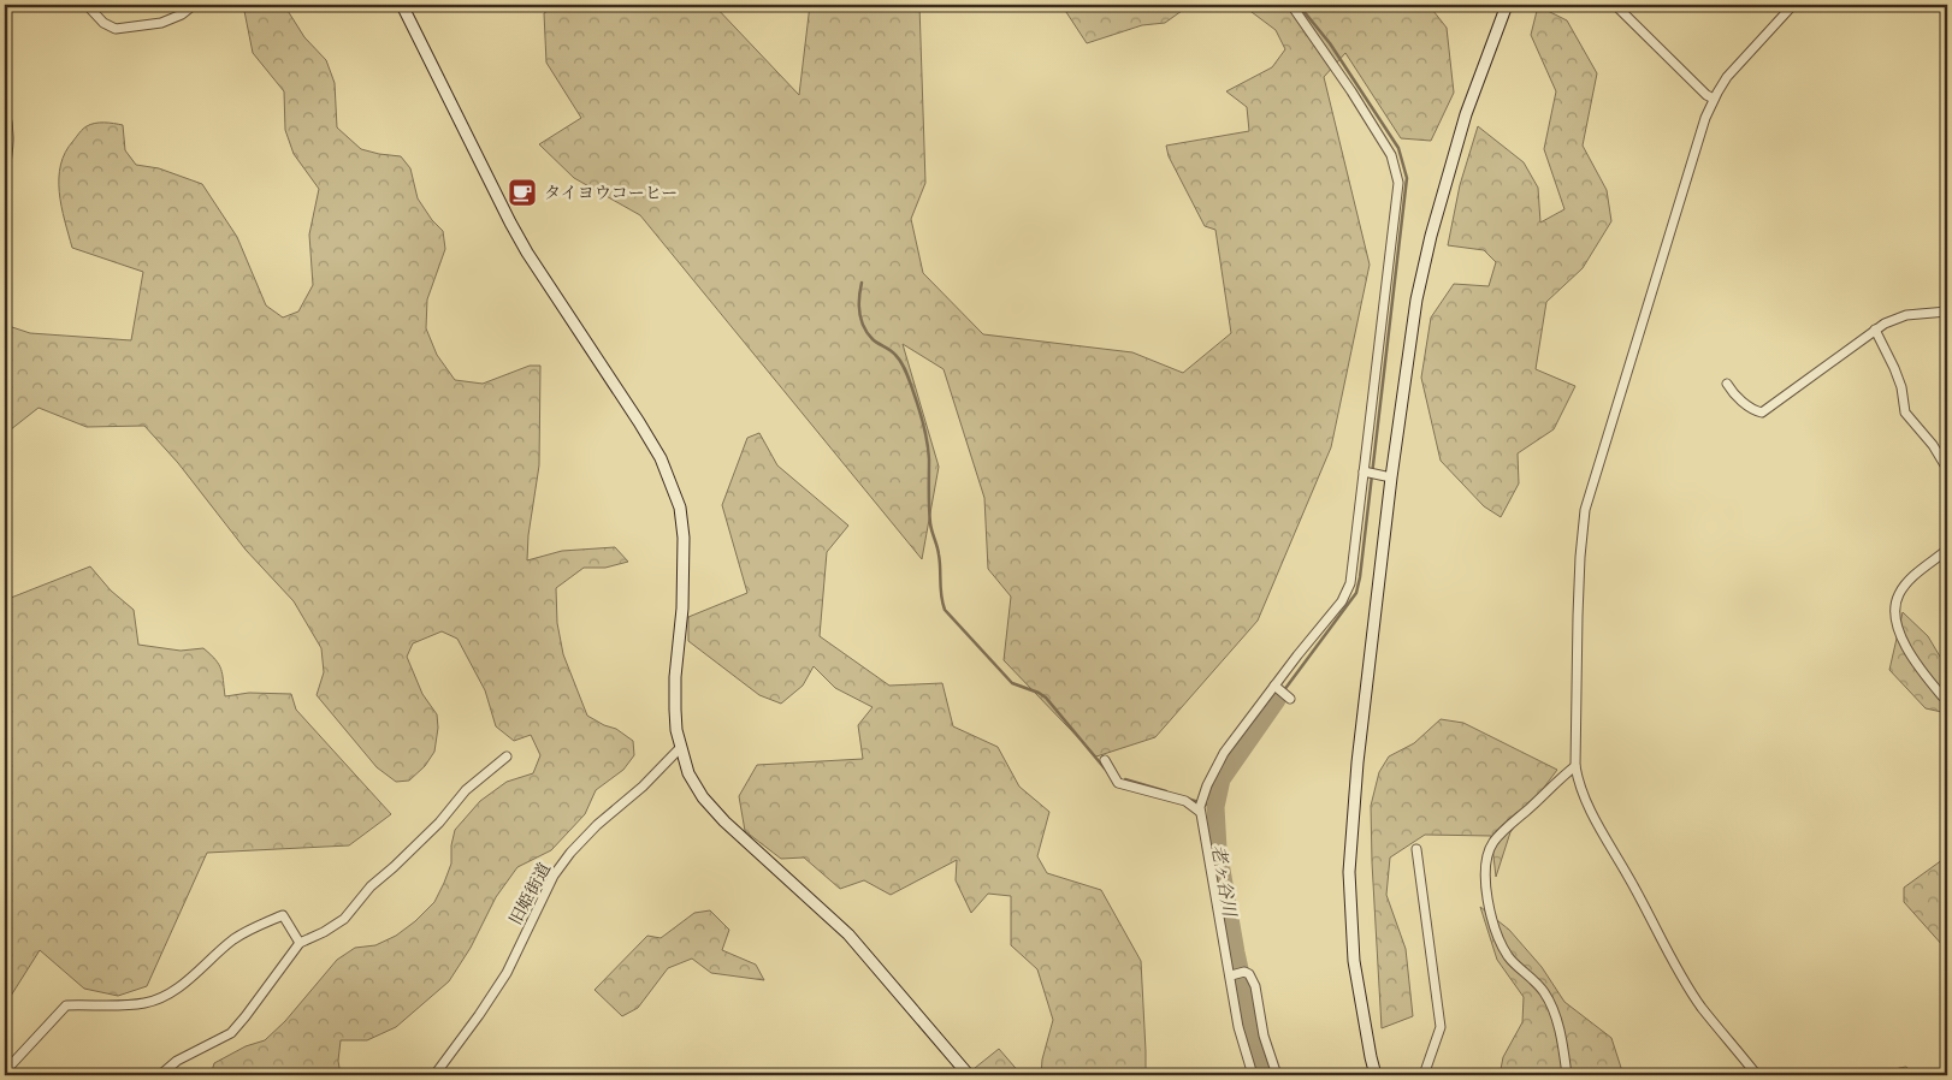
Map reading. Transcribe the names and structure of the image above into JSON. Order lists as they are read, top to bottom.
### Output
{
  "streets": {
    "street": ["旧姫街道"]
  },
  "water": ["老ヶ谷川"],
  "places": {
    "cafe": ["タイヨウコーヒー"]
  }
}
